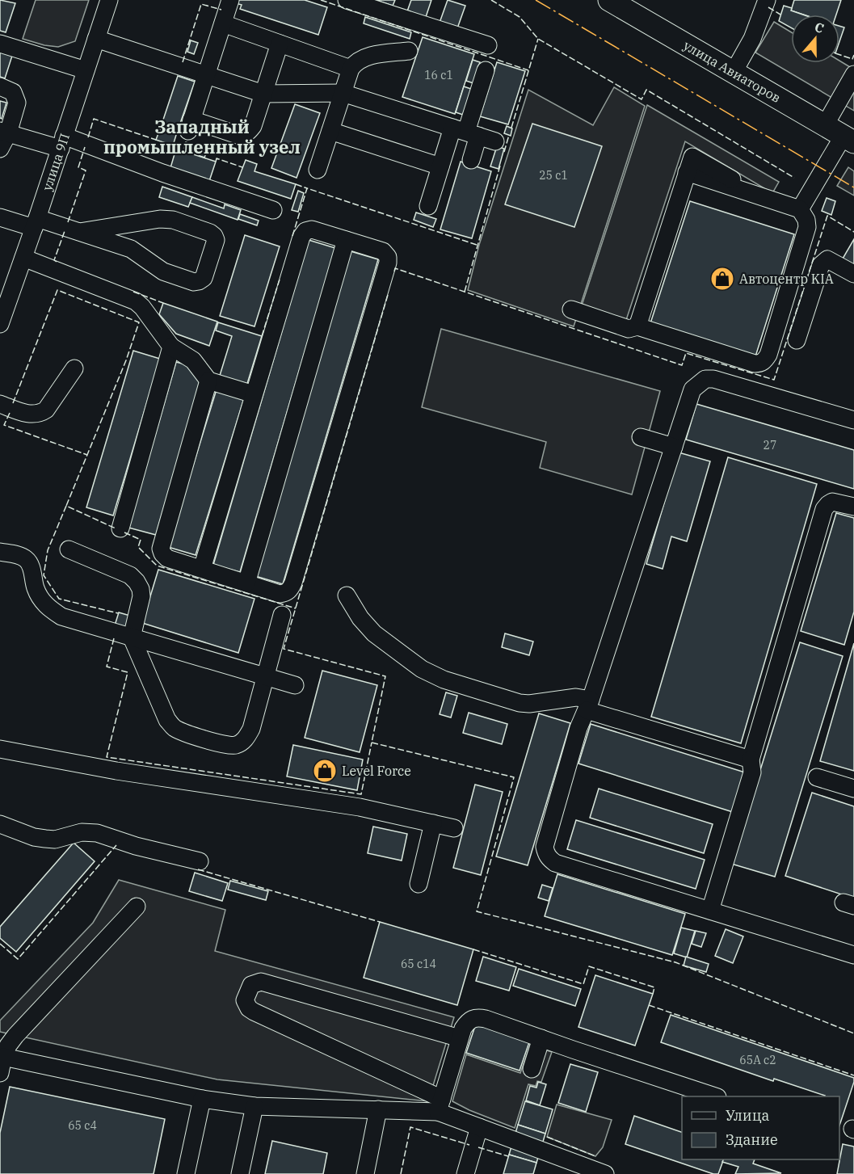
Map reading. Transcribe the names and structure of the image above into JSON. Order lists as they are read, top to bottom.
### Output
{
  "streets": {
    "main road": ["улица Авиаторов"],
    "street": ["улица 9П"]
  },
  "districts": ["Западный промышленный узел"],
  "places": {
    "shop": ["Автоцентр KIA", "Level Force"]
  },
  "house_numbers": [
    "16 с1",
    "25 с1",
    "27",
    "65 с14",
    "65А с2",
    "65 с4"
  ],
  "legend": ["Улица", "Здание"],
  "north": "top"
}
